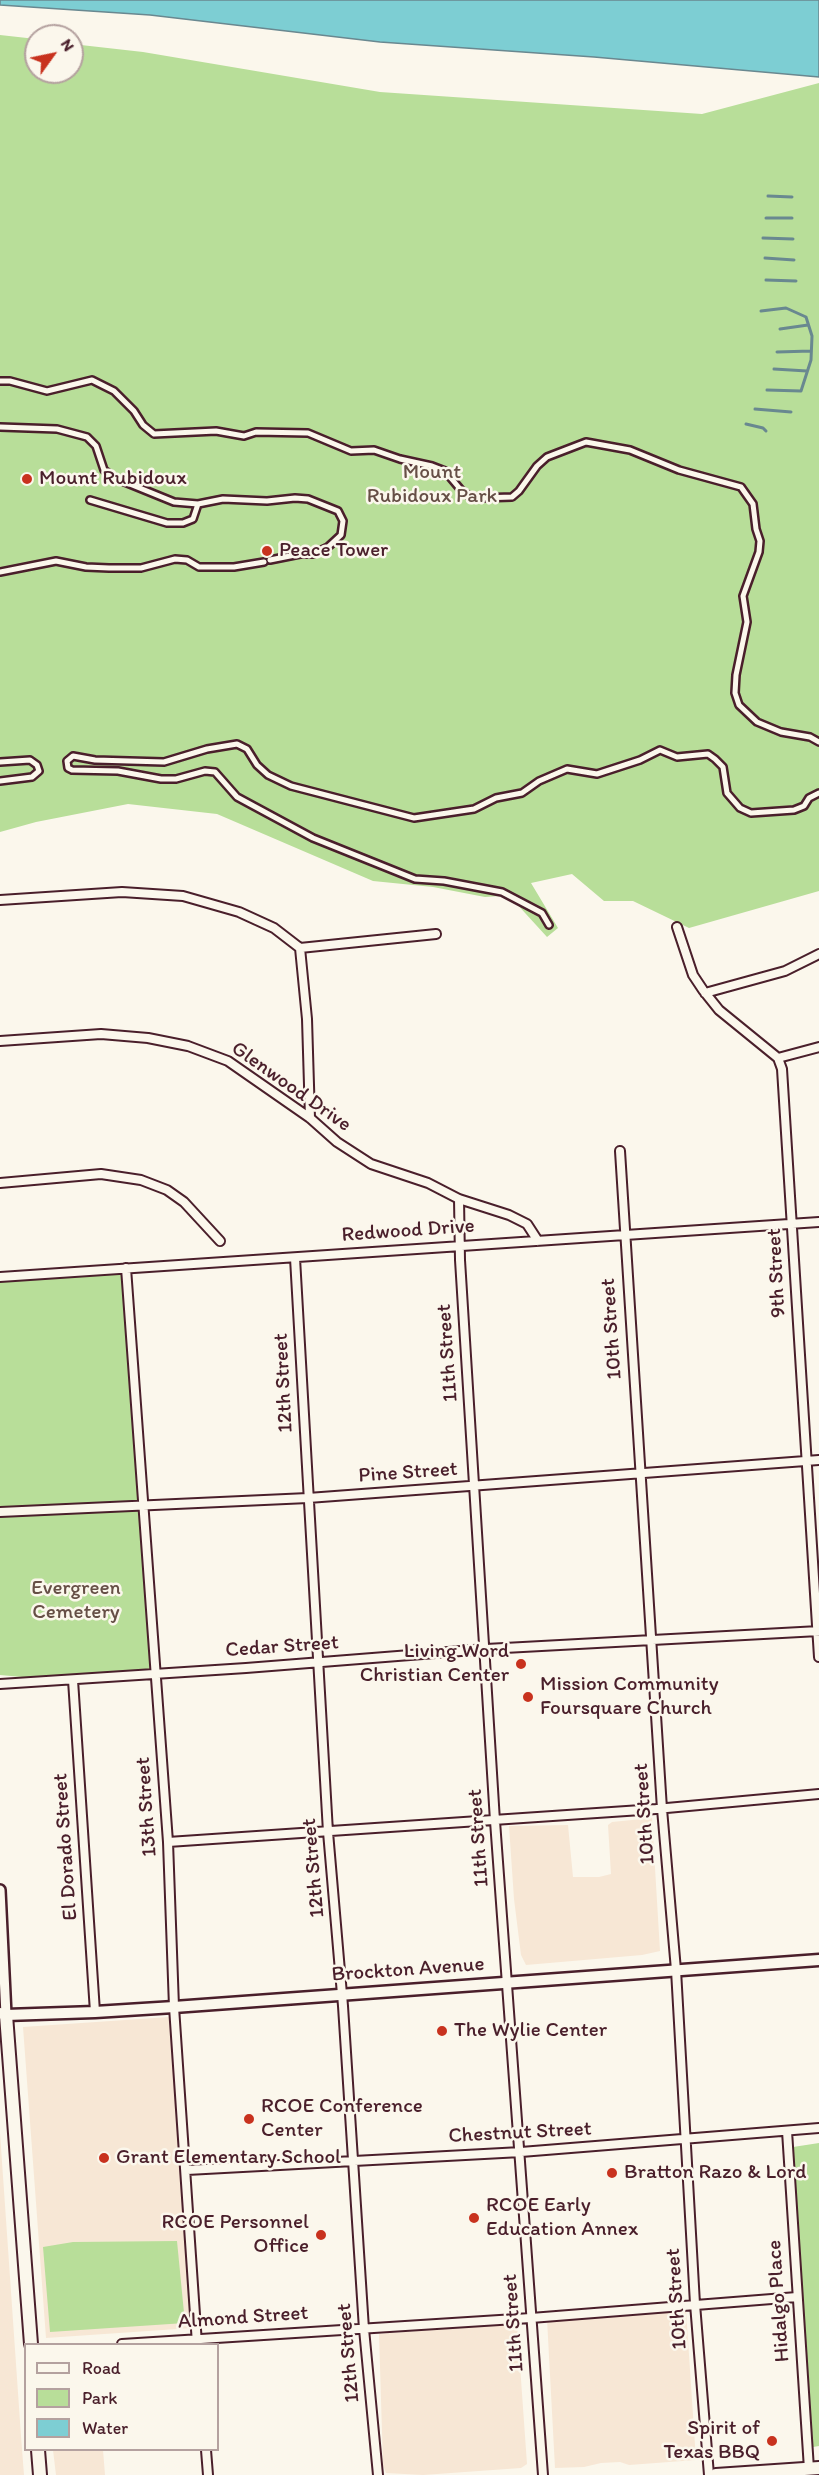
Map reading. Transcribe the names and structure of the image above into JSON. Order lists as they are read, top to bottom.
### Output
{
  "streets": {
    "main road": ["Brockton Avenue"],
    "street": [
      "Glenwood Drive",
      "Redwood Drive",
      "9th Street",
      "10th Street",
      "11th Street",
      "12th Street",
      "Pine Street",
      "Cedar Street",
      "13th Street",
      "El Dorado Street",
      "Chestnut Street",
      "Hidalgo Place",
      "Almond Street"
    ]
  },
  "crossings": [
    ["Glenwood Drive", "Redwood Drive"],
    ["Glenwood Drive", "11th Street"],
    ["Redwood Drive", "9th Street"],
    ["Redwood Drive", "10th Street"],
    ["Redwood Drive", "11th Street"],
    ["Redwood Drive", "12th Street"],
    ["Redwood Drive", "13th Street"],
    ["9th Street", "Pine Street"],
    ["9th Street", "Cedar Street"],
    ["10th Street", "Pine Street"],
    ["10th Street", "Cedar Street"],
    ["10th Street", "Brockton Avenue"],
    ["10th Street", "Chestnut Street"],
    ["10th Street", "Almond Street"],
    ["11th Street", "Pine Street"],
    ["11th Street", "Cedar Street"],
    ["11th Street", "Brockton Avenue"],
    ["11th Street", "Chestnut Street"],
    ["11th Street", "Almond Street"],
    ["12th Street", "Pine Street"],
    ["12th Street", "Cedar Street"],
    ["12th Street", "Brockton Avenue"],
    ["12th Street", "Chestnut Street"],
    ["12th Street", "Almond Street"],
    ["Pine Street", "13th Street"],
    ["Cedar Street", "13th Street"],
    ["Cedar Street", "El Dorado Street"],
    ["13th Street", "Brockton Avenue"],
    ["13th Street", "Chestnut Street"],
    ["13th Street", "Almond Street"],
    ["El Dorado Street", "Brockton Avenue"],
    ["Chestnut Street", "Hidalgo Place"],
    ["Hidalgo Place", "Almond Street"]
  ],
  "parks": ["Mount Rubidoux Park", "Evergreen Cemetery"],
  "places": [
    "Mount Rubidoux",
    "Peace Tower",
    "Living Word Christian Center",
    "Mission Community Foursquare Church",
    "The Wylie Center",
    "RCOE Conference Center",
    "Grant Elementary School",
    "Bratton Razo & Lord",
    "RCOE Early Education Annex",
    "RCOE Personnel Office",
    "Spirit of Texas BBQ"
  ],
  "legend": ["Road", "Park", "Water"],
  "north": "top right"
}
